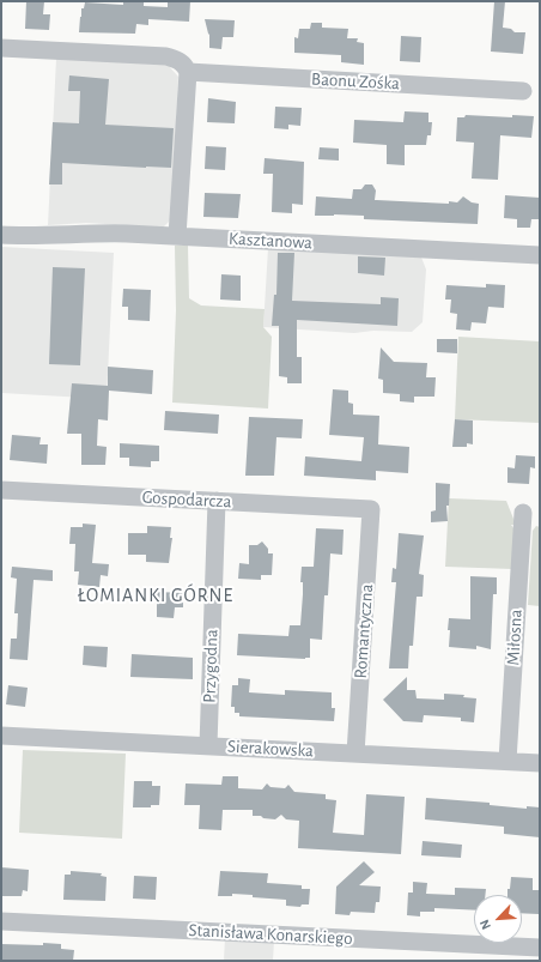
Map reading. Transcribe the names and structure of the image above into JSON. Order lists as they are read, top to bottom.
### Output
{
  "streets": {
    "street": [
      "Baonu Zośka",
      "Kasztanowa",
      "Gospodarcza",
      "Romantyczna",
      "Miłosna",
      "Przygodna",
      "Sierakowska",
      "Stanisława Konarskiego"
    ]
  },
  "crossings": [
    ["Gospodarcza", "Romantyczna"],
    ["Gospodarcza", "Przygodna"],
    ["Romantyczna", "Sierakowska"],
    ["Miłosna", "Sierakowska"],
    ["Przygodna", "Sierakowska"]
  ],
  "districts": ["ŁOMIANKI GÓRNE"],
  "north": "bottom left"
}
